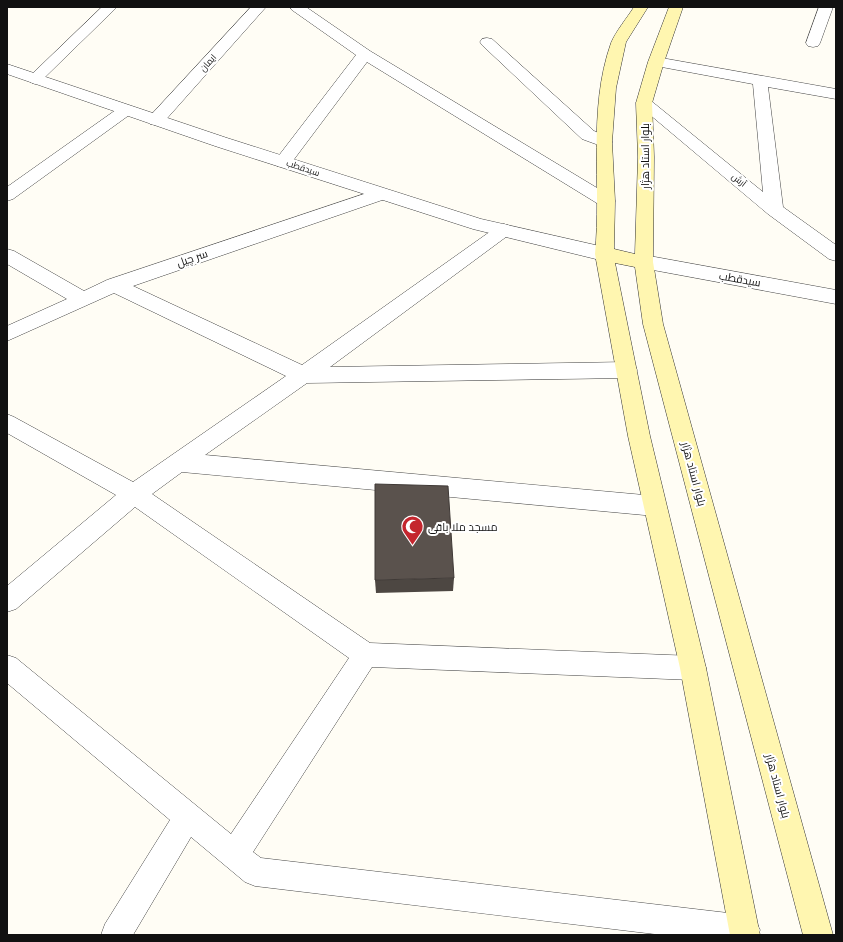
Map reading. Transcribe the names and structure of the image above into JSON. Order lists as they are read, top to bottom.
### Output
{
  "streets": {
    "main road": ["بلوار استاد هژار"],
    "street": [
      "ایمان",
      "سیدقطب",
      "آرش",
      "سر چیل"
    ]
  },
  "crossings": [
    ["ایمان", "سیدقطب"],
    ["بلوار استاد هژار", "سیدقطب"],
    ["بلوار استاد هژار", "آرش"],
    ["سیدقطب", "سر چیل"]
  ],
  "places": {
    "mosque": ["مسجد ملا باقی"]
  }
}
